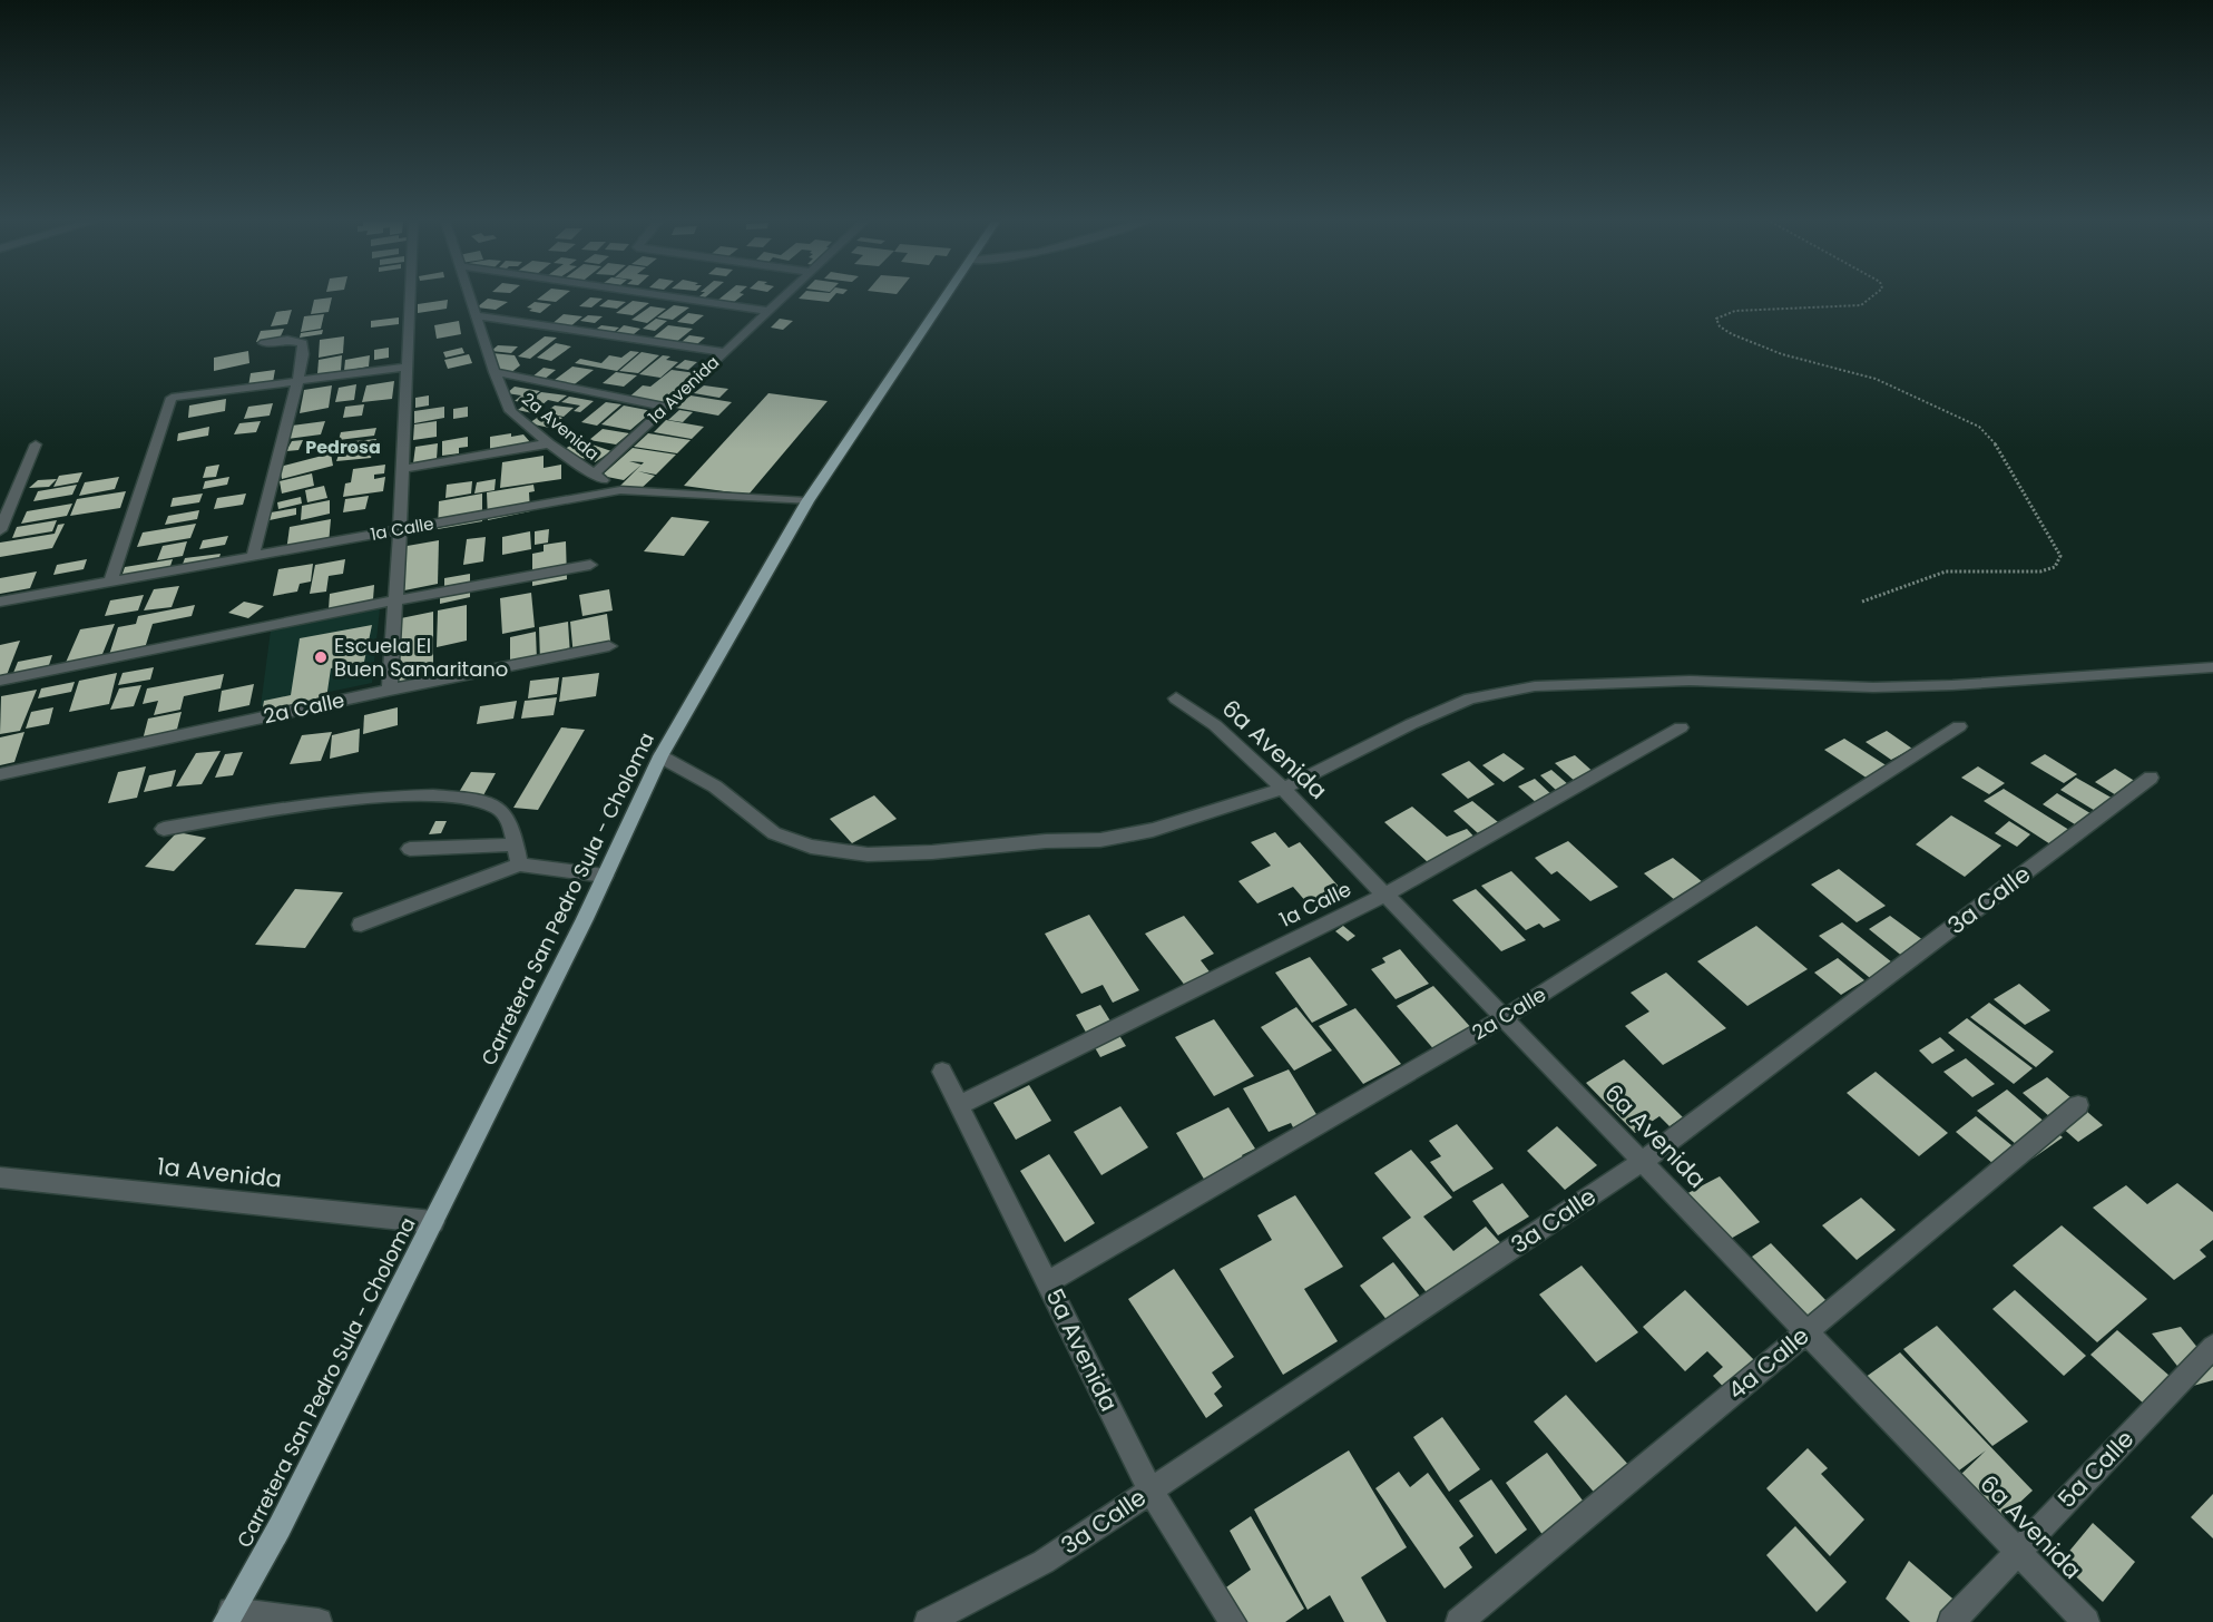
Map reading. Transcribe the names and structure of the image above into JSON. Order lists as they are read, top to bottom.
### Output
{
  "streets": {
    "main road": ["Carretera San Pedro Sula - Choloma"],
    "street": [
      "1a Avenida",
      "2a Avenida",
      "1a Calle",
      "2a Calle",
      "6a Avenida",
      "3a Calle",
      "5a Avenida",
      "4a Calle",
      "5a Calle"
    ]
  },
  "crossings": [
    ["1a Avenida", "2a Avenida"],
    ["1a Avenida", "Carretera San Pedro Sula - Choloma"],
    ["2a Avenida", "1a Calle"],
    ["1a Calle", "6a Avenida"],
    ["1a Calle", "Carretera San Pedro Sula - Choloma"],
    ["1a Calle", "5a Avenida"],
    ["2a Calle", "6a Avenida"],
    ["2a Calle", "5a Avenida"],
    ["6a Avenida", "3a Calle"],
    ["6a Avenida", "4a Calle"],
    ["6a Avenida", "5a Calle"],
    ["3a Calle", "5a Avenida"]
  ],
  "districts": ["Pedrosa"],
  "places": ["Escuela El Buen Samaritano"]
}
